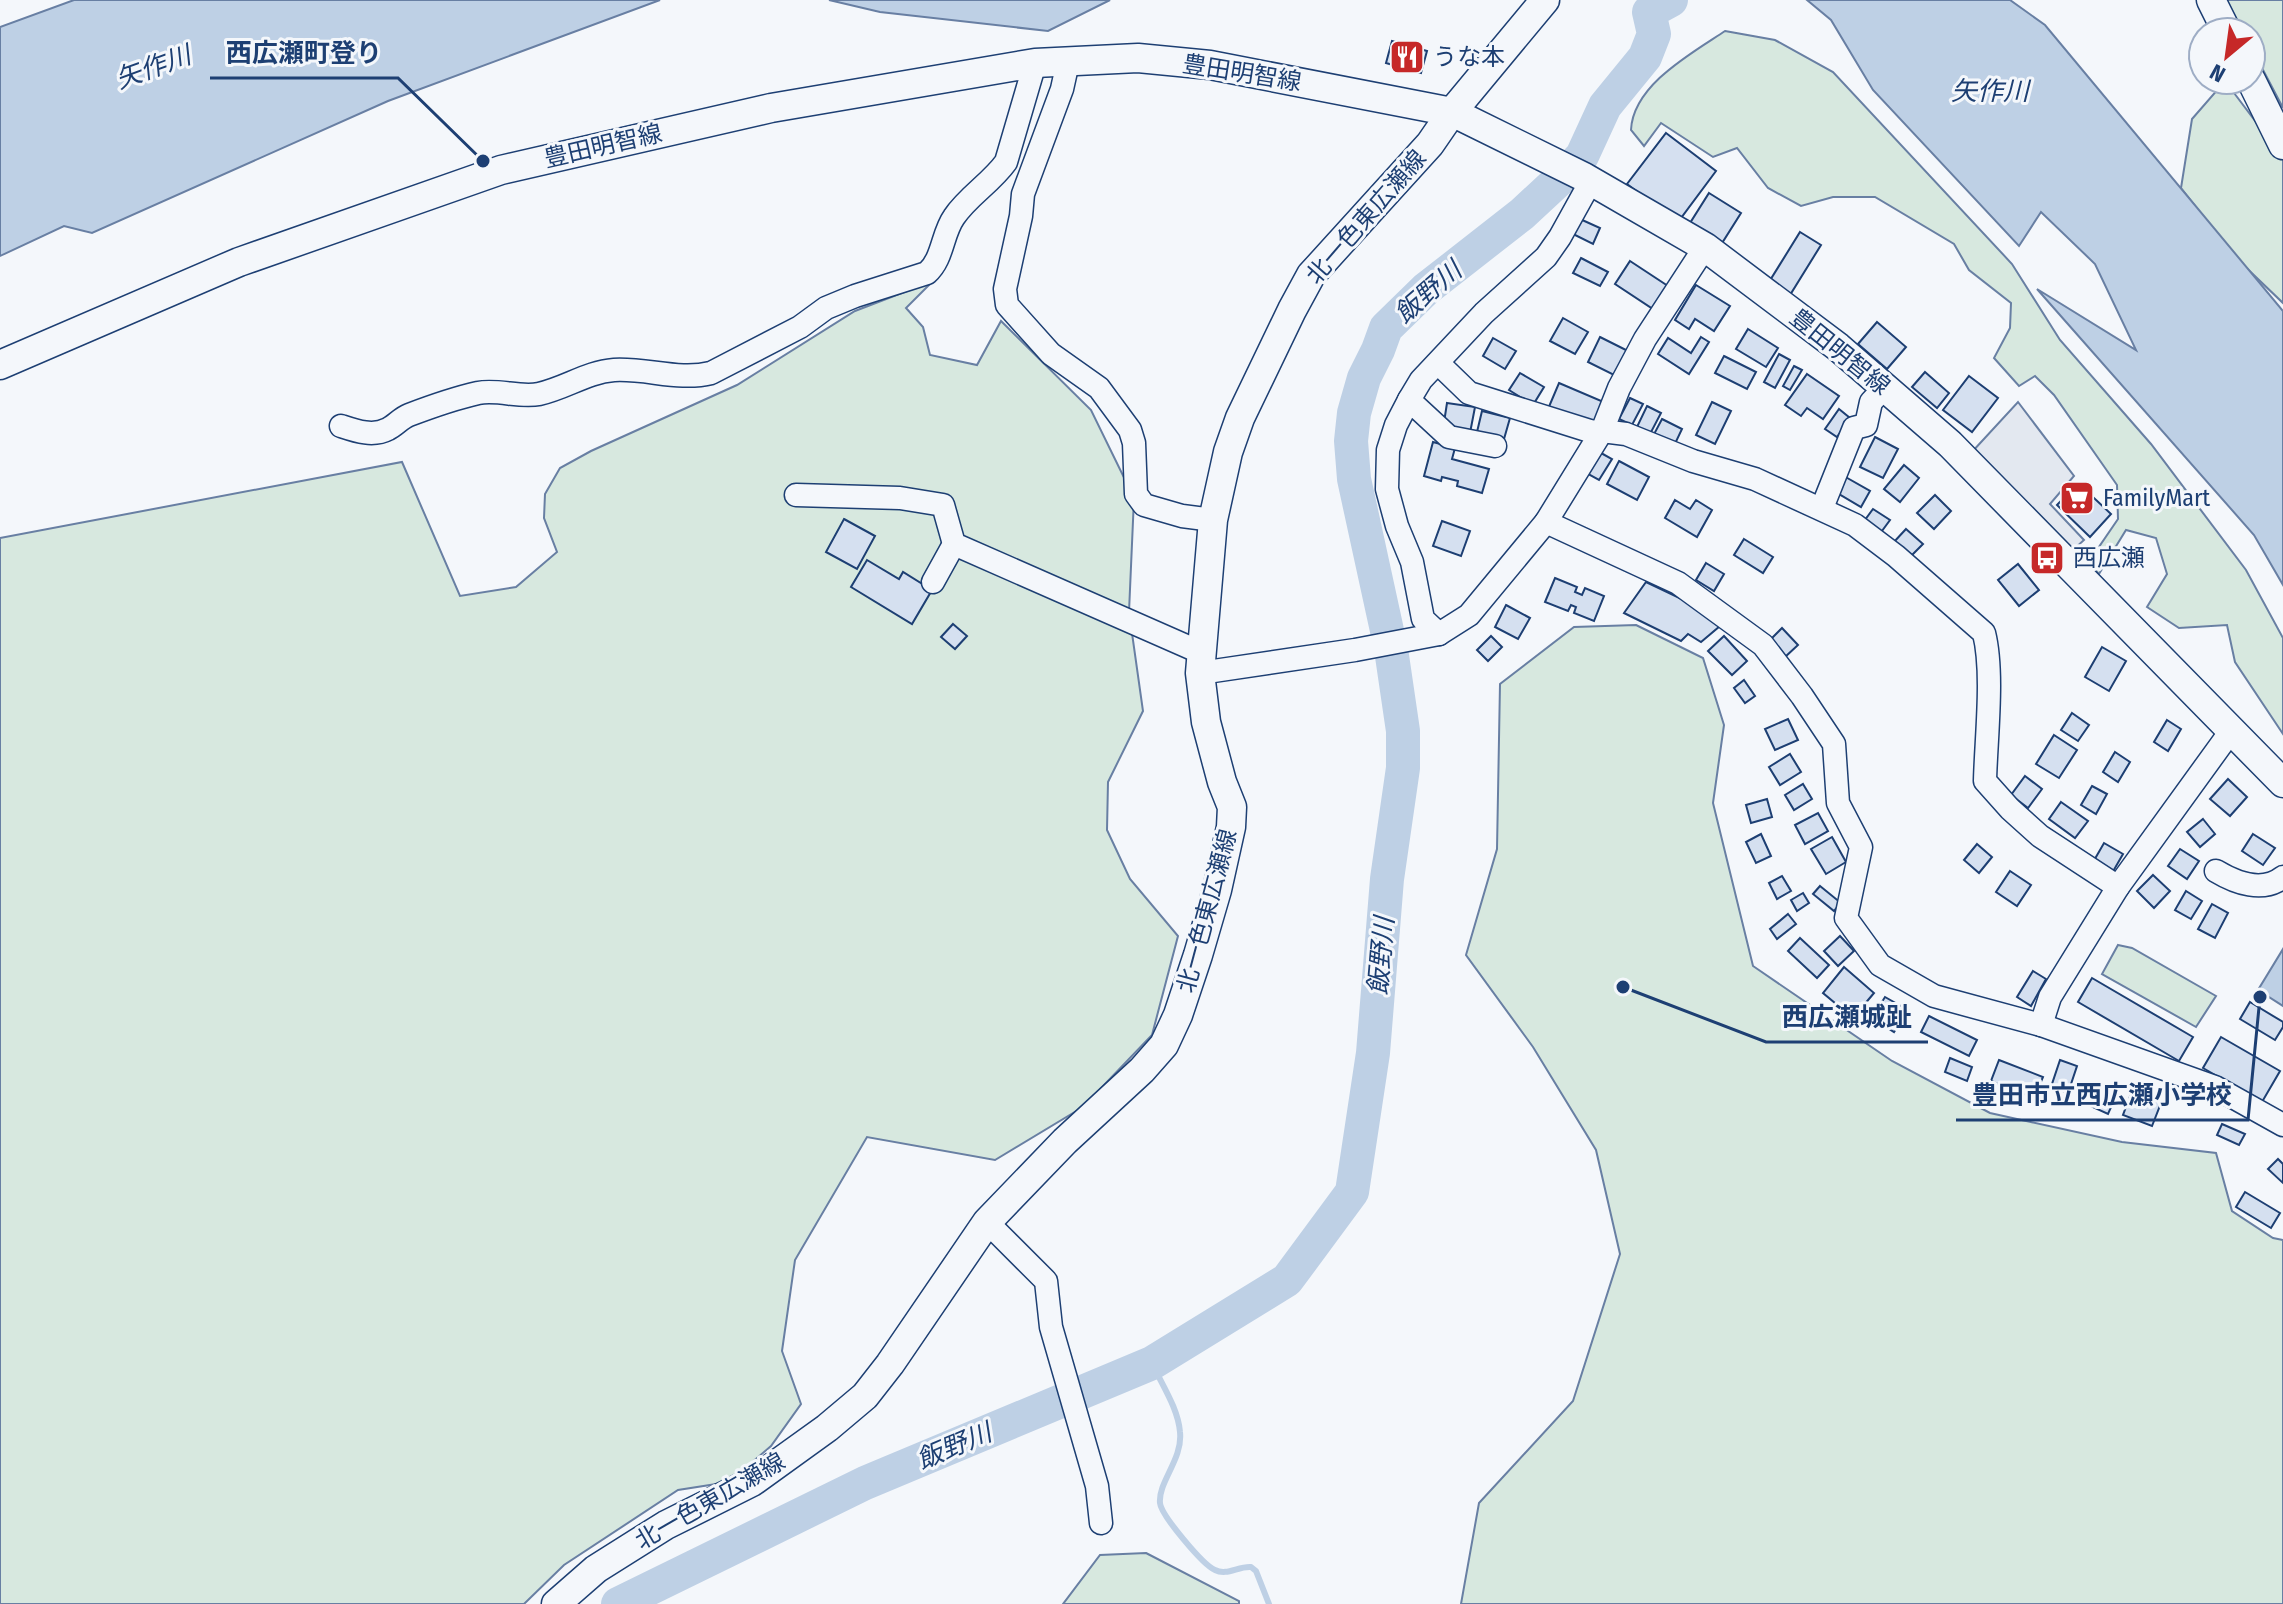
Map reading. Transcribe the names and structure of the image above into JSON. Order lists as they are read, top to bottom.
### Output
{
  "streets": {
    "main road": ["豊田明智線", "北一色東広瀬線"]
  },
  "crossings": [
    ["豊田明智線", "北一色東広瀬線"]
  ],
  "water": ["矢作川", "飯野川"],
  "places": {
    "restaurant": ["うな本"],
    "other": ["西広瀬町登り", "西広瀬城趾", "豊田市立西広瀬小学校"],
    "supermarket": ["FamilyMart"],
    "bus stop": ["西広瀬"]
  },
  "north": "bottom left"
}
